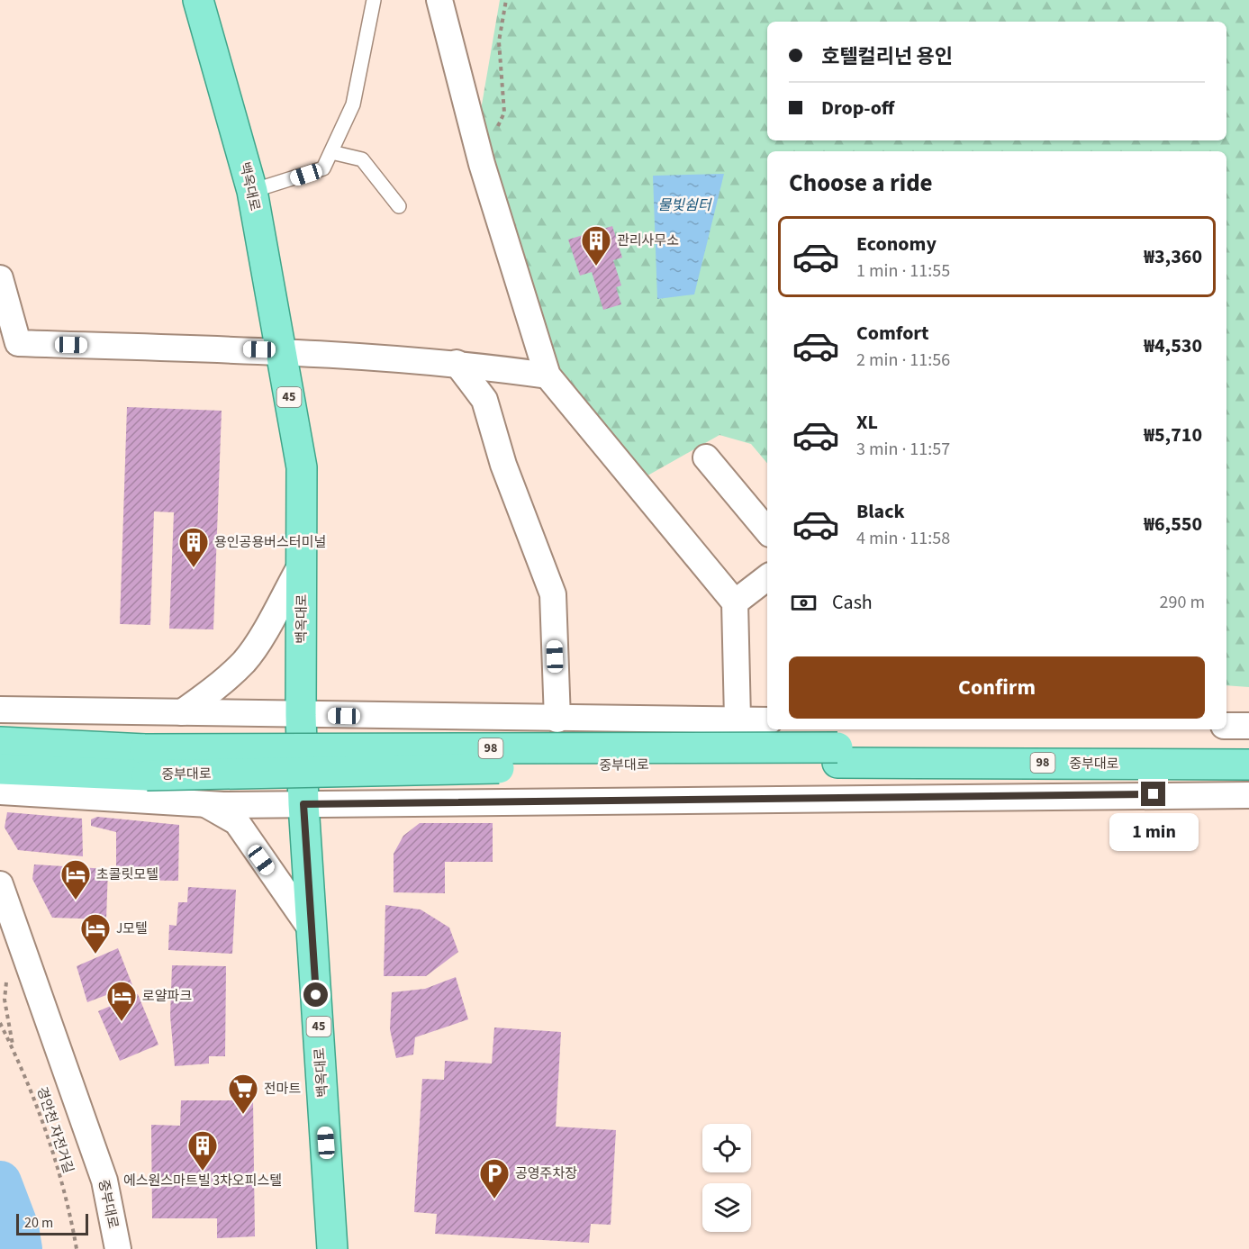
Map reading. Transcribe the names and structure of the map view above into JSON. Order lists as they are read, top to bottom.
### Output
{
  "streets": {
    "main road": [
      "백옥대로",
      "45",
      "98",
      "중부대로"
    ],
    "path": ["경안천 자전거길"]
  },
  "water": ["물빛쉼터"],
  "places": {
    "building": ["관리사무소", "용인공용버스터미널", "에스원스마트빌 3차오피스텔"],
    "hotel": ["초콜릿모텔", "J모텔", "로얄파크"],
    "supermarket": ["전마트"],
    "parking": ["공영주차장"]
  },
  "scale_bar": "20 m",
  "page": {
    "banner": ["호텔컬리넌 용인", "Drop-off"],
    "heading": "Choose a ride",
    "list": [
      {
        "name": "Economy",
        "note": "1 min · 11:55",
        "value": "₩3,360"
      },
      {
        "name": "Comfort",
        "note": "2 min · 11:56",
        "value": "₩4,530"
      },
      {
        "name": "XL",
        "note": "3 min · 11:57",
        "value": "₩5,710"
      },
      {
        "name": "Black",
        "note": "4 min · 11:58",
        "value": "₩6,550"
      }
    ],
    "pay": ["Cash", "290 m"],
    "buttons": "Confirm",
    "bubble": "1 min",
    "scale": "20 m"
  }
}
